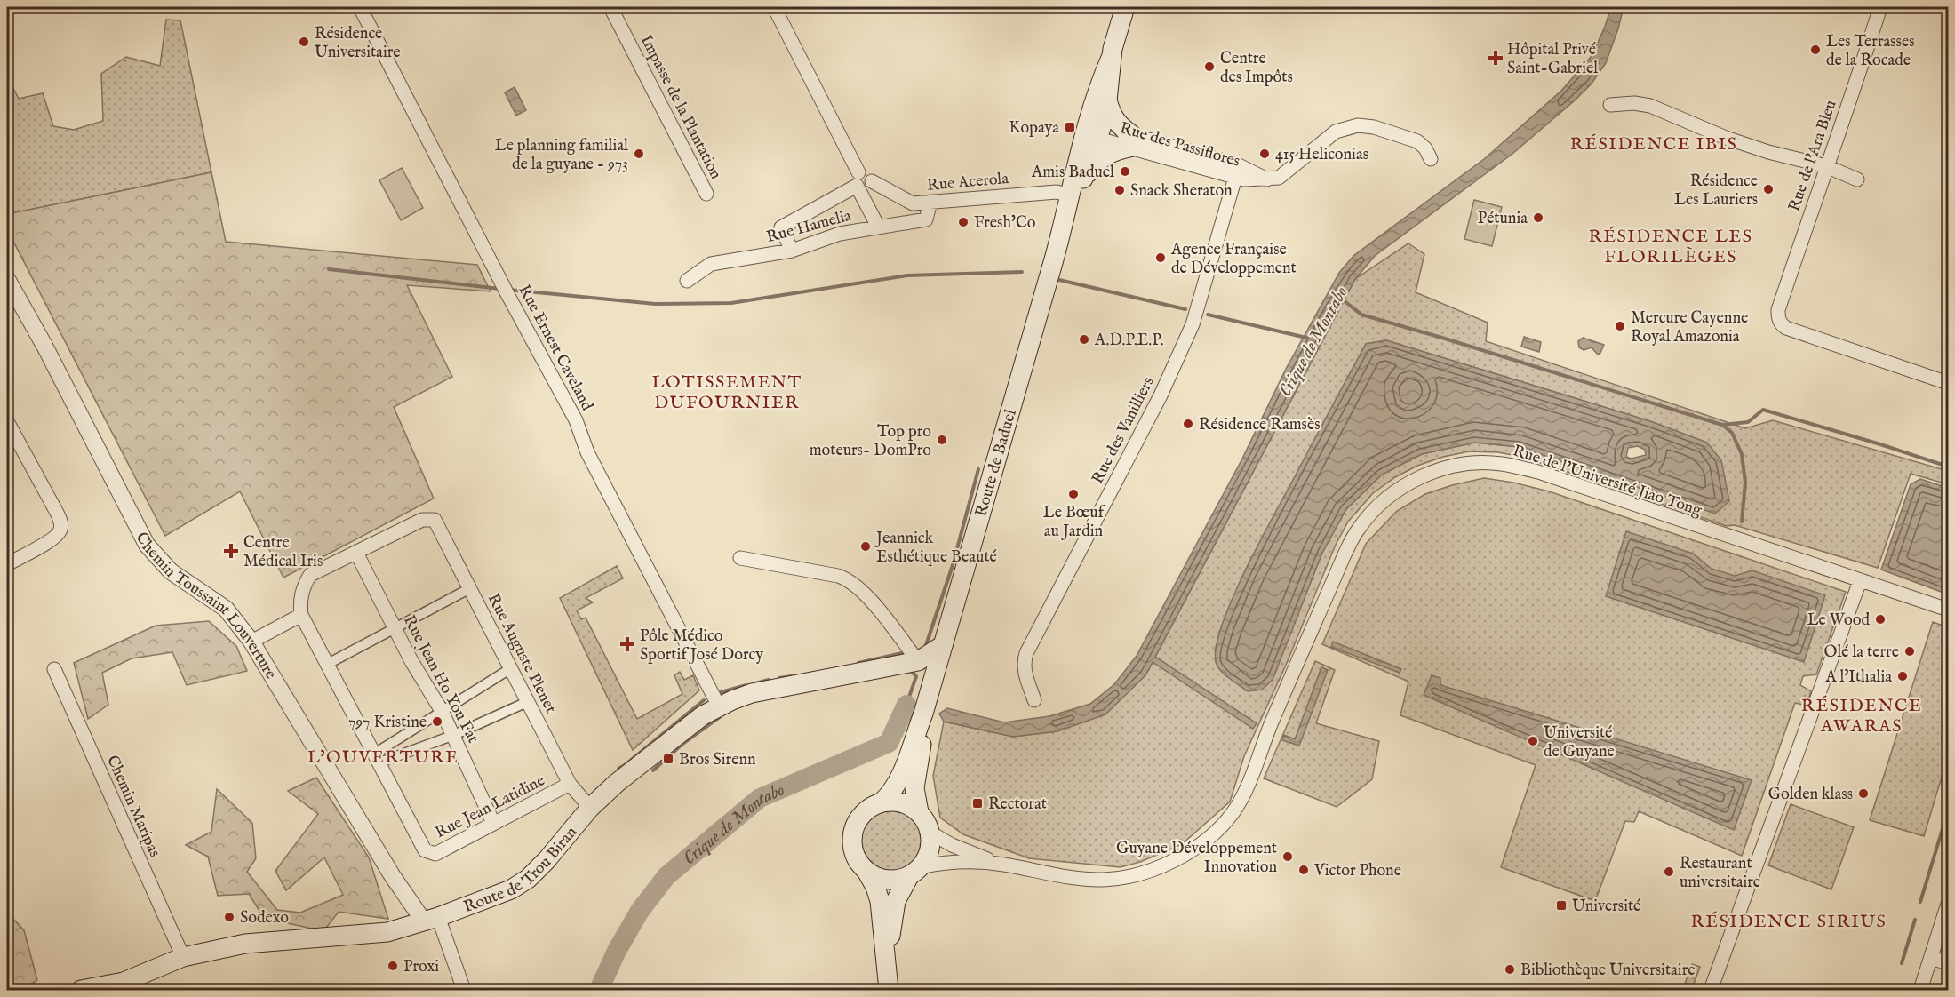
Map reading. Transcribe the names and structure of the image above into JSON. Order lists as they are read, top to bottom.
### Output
{
  "streets": {
    "main road": ["Route de Baduel", "Route de Trou Biran"],
    "street": [
      "Impasse de la Plantation",
      "Rue des Passiflores",
      "Rue de l'Ara Bleu",
      "Rue Acerola",
      "Rue Hamelia",
      "Rue Ernest Caveland",
      "Rue des Vanilliers",
      "Rue de l'Université Jiao Tong",
      "Chemin Toussaint Louverture",
      "Rue Auguste Plenet",
      "Rue Jean Ho You Fat",
      "Chemin Maripas",
      "Rue Jean Latidine"
    ]
  },
  "crossings": [
    ["Rue des Passiflores", "Rue des Vanilliers"],
    ["Rue des Passiflores", "Route de Baduel"],
    ["Rue Acerola", "Rue Hamelia"],
    ["Rue Acerola", "Route de Baduel"],
    ["Rue Ernest Caveland", "Route de Trou Biran"],
    ["Route de Baduel", "Route de Trou Biran"],
    ["Chemin Toussaint Louverture", "Route de Trou Biran"],
    ["Rue Auguste Plenet", "Rue Jean Ho You Fat"],
    ["Rue Auguste Plenet", "Rue Jean Latidine"],
    ["Rue Auguste Plenet", "Route de Trou Biran"],
    ["Rue Jean Ho You Fat", "Rue Jean Latidine"],
    ["Chemin Maripas", "Route de Trou Biran"]
  ],
  "districts": [
    "RÉSIDENCE IBIS",
    "RÉSIDENCE LES FLORILÈGES",
    "LOTISSEMENT DUFOURNIER",
    "RÉSIDENCE AWARAS",
    "L'OUVERTURE",
    "RÉSIDENCE SIRIUS"
  ],
  "water": ["Crique de Montabo"],
  "places": {
    "other": [
      "Résidence Universitaire",
      "Les Terrasses de la Rocade",
      "Centre des Impôts",
      "Le planning familial de la guyane - 973",
      "415 Heliconias",
      "Amis Baduel",
      "Résidence Les Lauriers",
      "Snack Sheraton",
      "Pétunia",
      "Fresh'Co",
      "Agence Française de Développement",
      "Mercure Cayenne Royal Amazonia",
      "A.D.P.E.P.",
      "Résidence Ramsès",
      "Top pro moteurs- DomPro",
      "Le Bœuf au Jardin",
      "Jeannick Esthétique Beauté",
      "Le Wood",
      "Olé la terre",
      "A l'Ithalia",
      "797 Kristine",
      "Université de Guyane",
      "Golden klass",
      "Guyane Développement Innovation",
      "Victor Phone",
      "Restaurant universitaire",
      "Sodexo",
      "Proxi",
      "Bibliothèque Universitaire"
    ],
    "health": ["Hôpital Privé Saint-Gabriel", "Centre Médical Iris", "Pôle Médico Sportif José Dorcy"],
    "transit": [
      "Kopaya",
      "Bros Sirenn",
      "Rectorat",
      "Université"
    ]
  }
}
